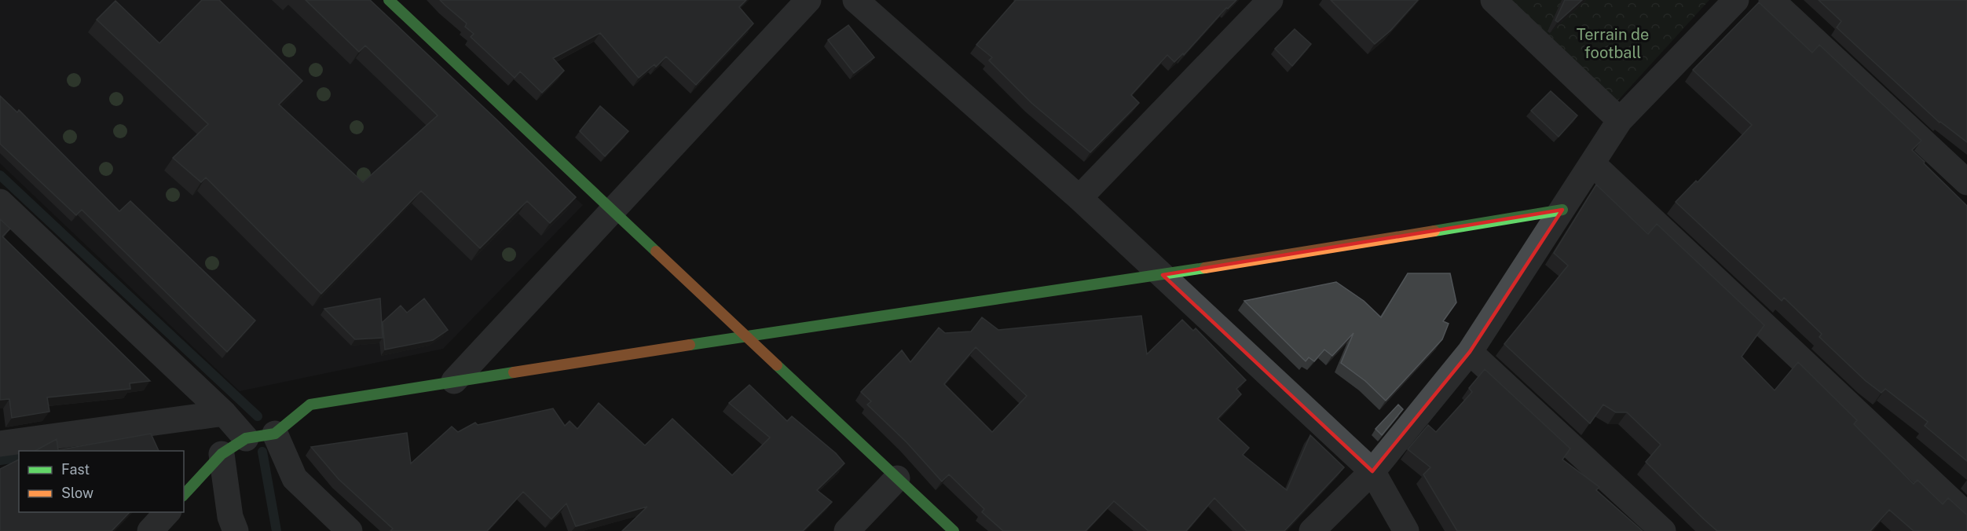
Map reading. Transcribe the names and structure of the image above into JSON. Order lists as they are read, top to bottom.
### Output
{
  "parks": ["Terrain de football"],
  "legend": ["Fast", "Slow"]
}
